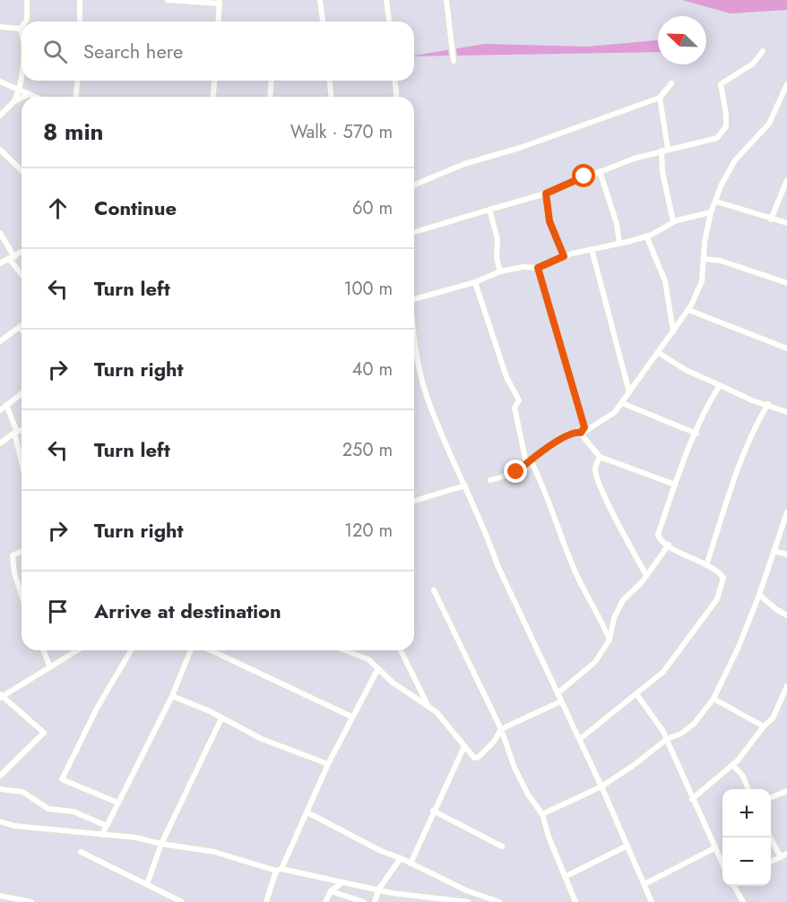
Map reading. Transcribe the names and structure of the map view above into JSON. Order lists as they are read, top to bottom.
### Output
{
  "north": "top left",
  "page": {
    "search": "Search here",
    "heading": ["8 min", "Walk · 570 m"],
    "list": [
      ["Continue", "60 m"],
      ["Turn left", "100 m"],
      ["Turn right", "40 m"],
      ["Turn left", "250 m"],
      ["Turn right", "120 m"],
      "Arrive at destination"
    ],
    "map_buttons": ["+", "−"]
  }
}
